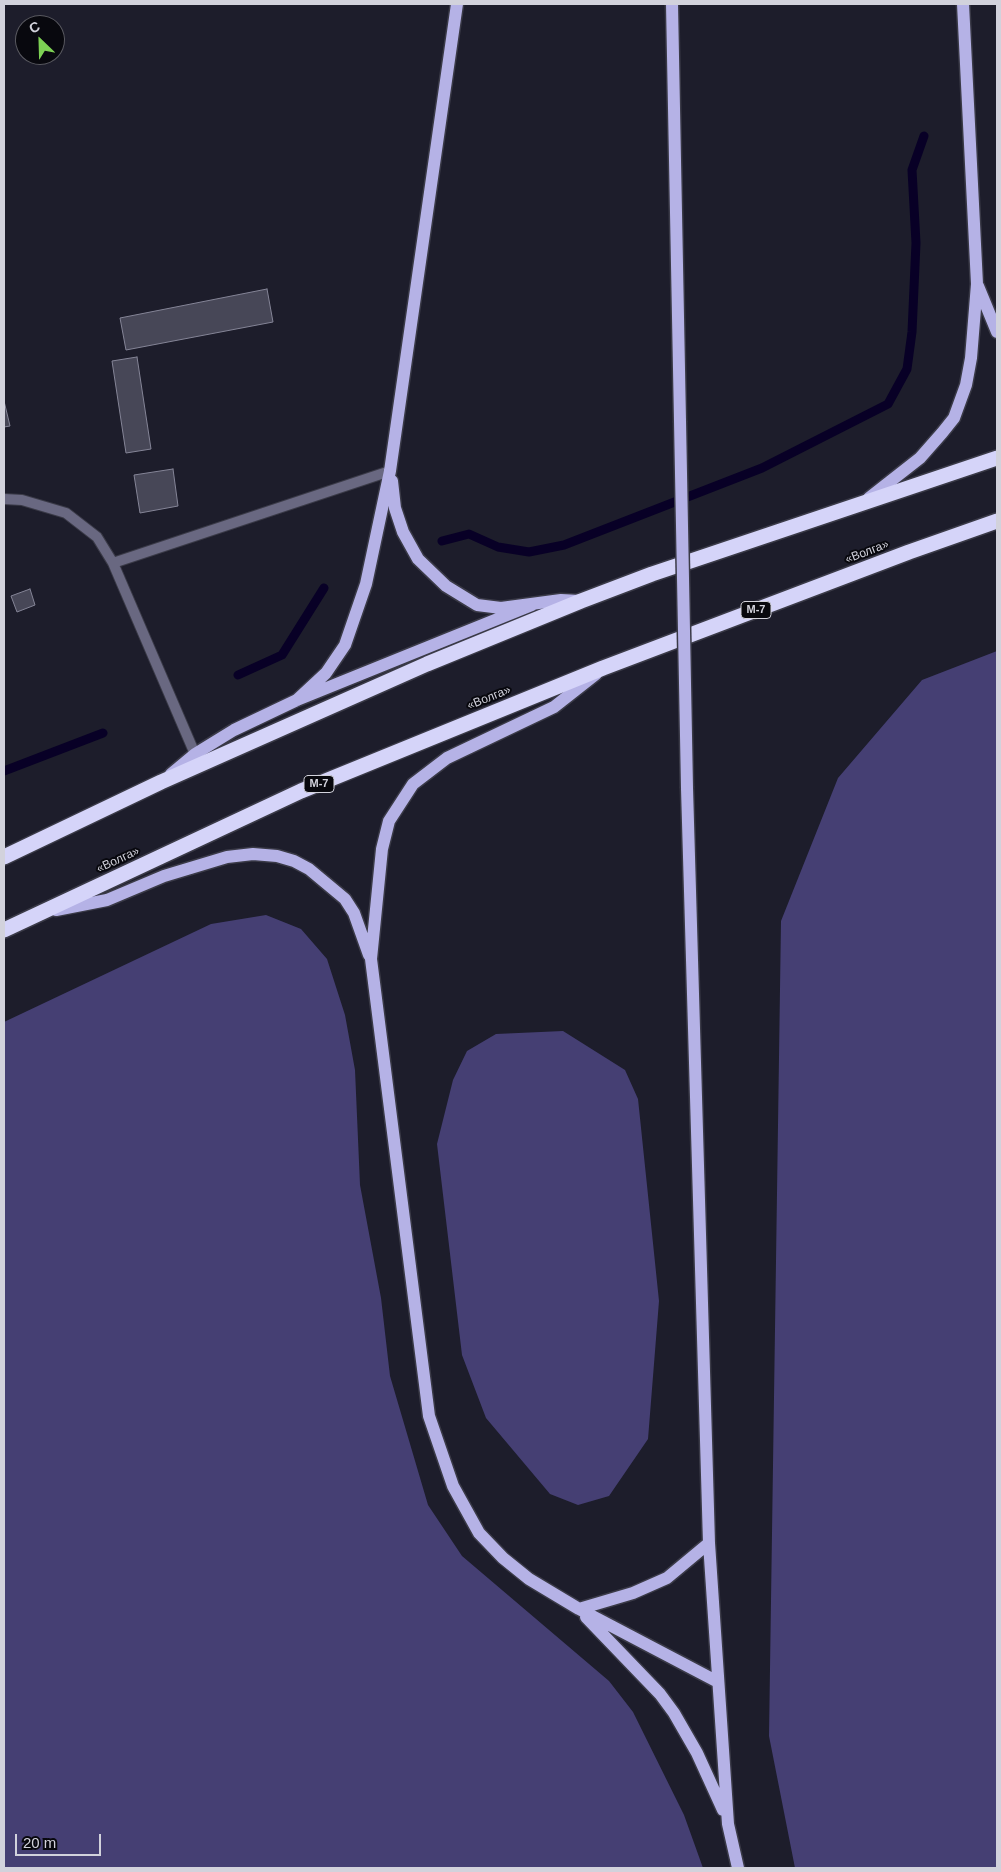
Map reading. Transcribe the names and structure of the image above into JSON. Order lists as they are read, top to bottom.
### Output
{
  "streets": {
    "highway": ["«Волга»", "М-7"]
  },
  "scale_bar": "20 m",
  "north": "top left"
}
